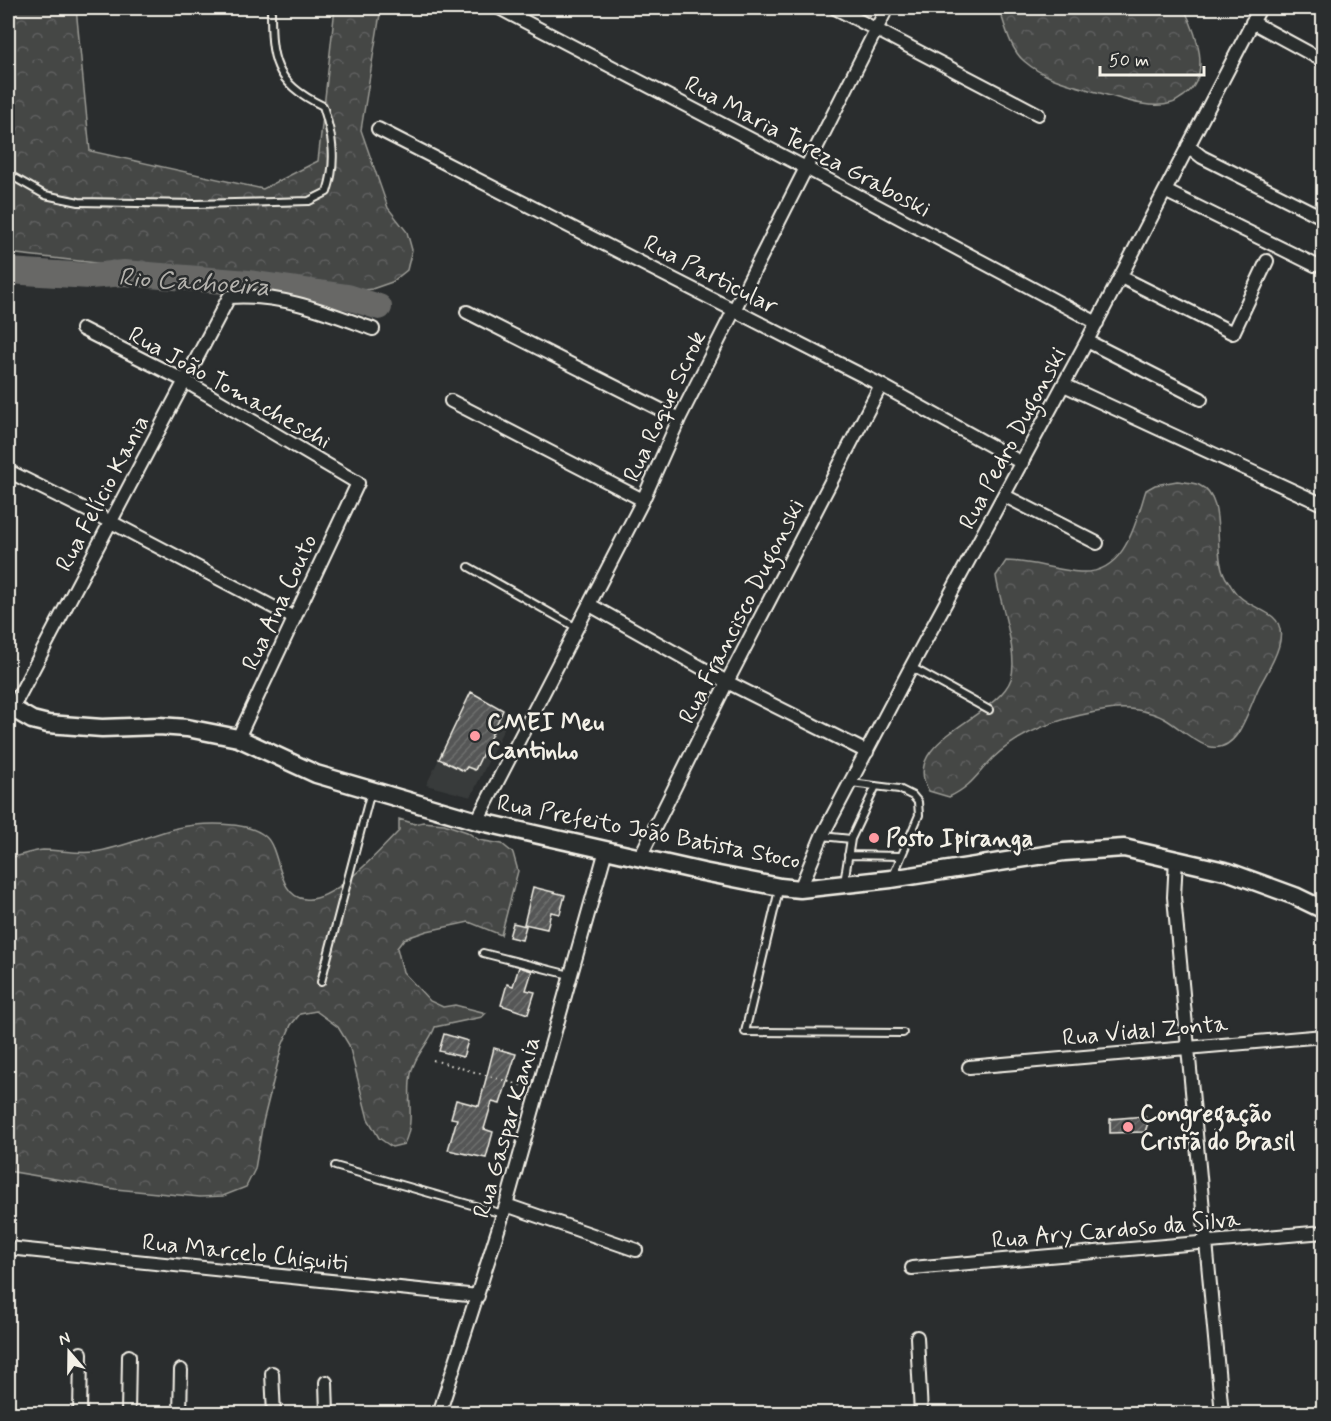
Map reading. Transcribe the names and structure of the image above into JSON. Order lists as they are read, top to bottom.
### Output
{
  "streets": {
    "main road": ["Rua Prefeito João Batista Stoco"],
    "street": [
      "Rua Maria Tereza Graboski",
      "Rua Particular",
      "Rua João Tomacheschi",
      "Rua Roque Scrok",
      "Rua Pedro Dugonski",
      "Rua Felício Kania",
      "Rua Ana Couto",
      "Rua Francisco Dugonski",
      "Rua Vidal Zonta",
      "Rua Gaspar Kania",
      "Rua Ary Cardoso da Silva",
      "Rua Marcelo Chiquiti"
    ]
  },
  "crossings": [
    ["Rua Maria Tereza Graboski", "Rua Roque Scrok"],
    ["Rua Maria Tereza Graboski", "Rua Pedro Dugonski"],
    ["Rua Particular", "Rua Roque Scrok"],
    ["Rua Particular", "Rua Pedro Dugonski"],
    ["Rua Particular", "Rua Francisco Dugonski"],
    ["Rua João Tomacheschi", "Rua Felício Kania"],
    ["Rua João Tomacheschi", "Rua Ana Couto"],
    ["Rua Roque Scrok", "Rua Prefeito João Batista Stoco"],
    ["Rua Pedro Dugonski", "Rua Prefeito João Batista Stoco"],
    ["Rua Felício Kania", "Rua Prefeito João Batista Stoco"],
    ["Rua Ana Couto", "Rua Prefeito João Batista Stoco"],
    ["Rua Francisco Dugonski", "Rua Prefeito João Batista Stoco"],
    ["Rua Prefeito João Batista Stoco", "Rua Gaspar Kania"],
    ["Rua Gaspar Kania", "Rua Marcelo Chiquiti"]
  ],
  "water": ["Rio Cachoeira"],
  "places": ["CMEI Meu Cantinho", "Posto Ipiranga", "Congregação Cristã do Brasil"],
  "scale_bar": "50 m",
  "north": "top"
}
